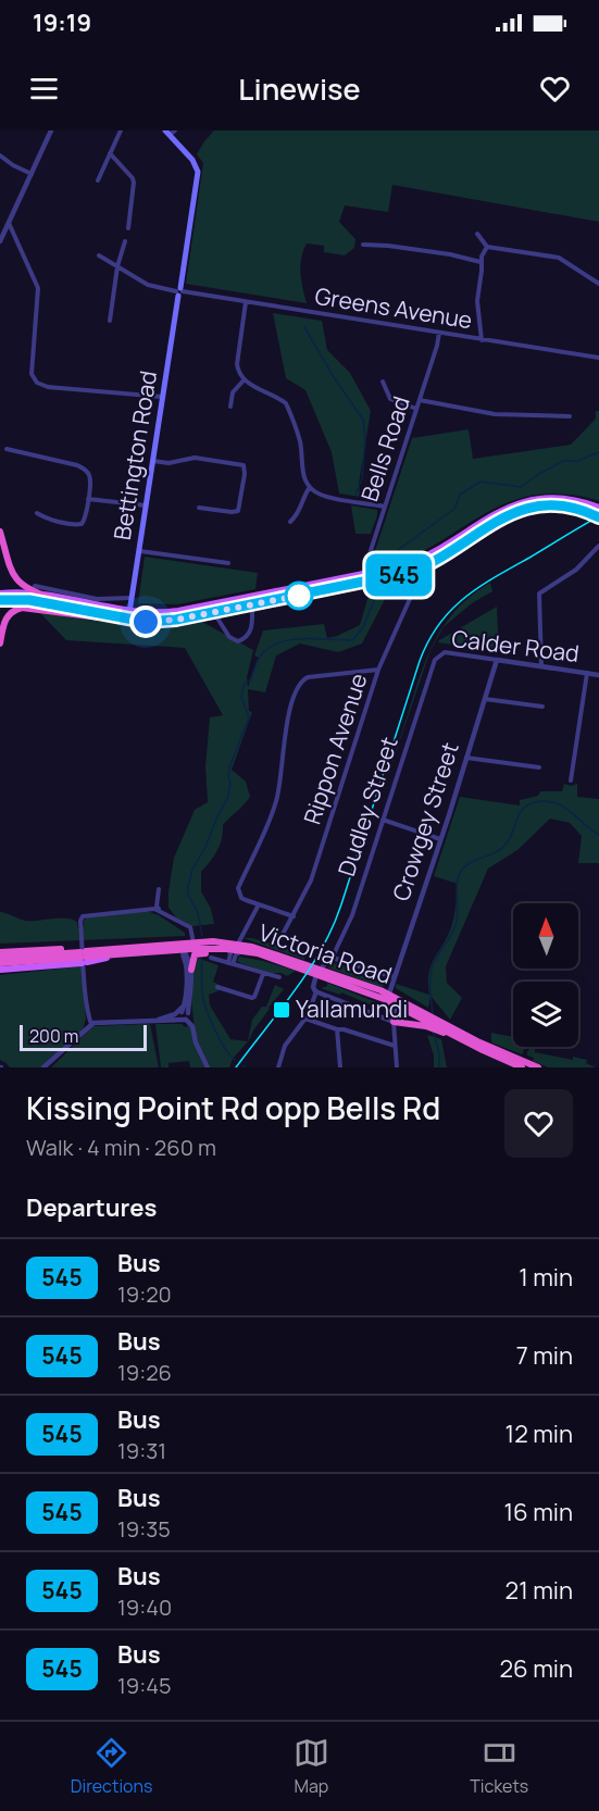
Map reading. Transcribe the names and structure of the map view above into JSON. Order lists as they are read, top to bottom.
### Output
{
  "streets": {
    "highway": ["Victoria Road"],
    "main road": ["Bettington Road"],
    "street": [
      "Greens Avenue",
      "Bells Road",
      "Calder Road",
      "Rippon Avenue",
      "Dudley Street",
      "Crowgey Street"
    ]
  },
  "crossings": [
    ["Greens Avenue", "Bells Road"],
    ["Greens Avenue", "Bettington Road"],
    ["Calder Road", "Dudley Street"],
    ["Calder Road", "Crowgey Street"],
    ["Dudley Street", "Victoria Road"],
    ["Crowgey Street", "Victoria Road"]
  ],
  "places": {
    "transit": ["Yallamundi"]
  },
  "lines": ["bus line 545"],
  "scale_bar": "200 m",
  "north": "top",
  "page": {
    "status": "19:19",
    "header": "Linewise",
    "on_map": "545",
    "scale": "200 m",
    "heading": [
      ["Kissing Point Rd opp Bells Rd", "Walk · 4 min · 260 m"],
      "Departures"
    ],
    "list": [
      {
        "mark": "545",
        "name": "Bus",
        "note": "19:20",
        "value": "1 min"
      },
      {
        "mark": "545",
        "name": "Bus",
        "note": "19:26",
        "value": "7 min"
      },
      {
        "mark": "545",
        "name": "Bus",
        "note": "19:31",
        "value": "12 min"
      },
      {
        "mark": "545",
        "name": "Bus",
        "note": "19:35",
        "value": "16 min"
      },
      {
        "mark": "545",
        "name": "Bus",
        "note": "19:40",
        "value": "21 min"
      },
      {
        "mark": "545",
        "name": "Bus",
        "note": "19:45",
        "value": "26 min"
      }
    ],
    "tabs": ["Directions", "Map", "Tickets"]
  }
}
